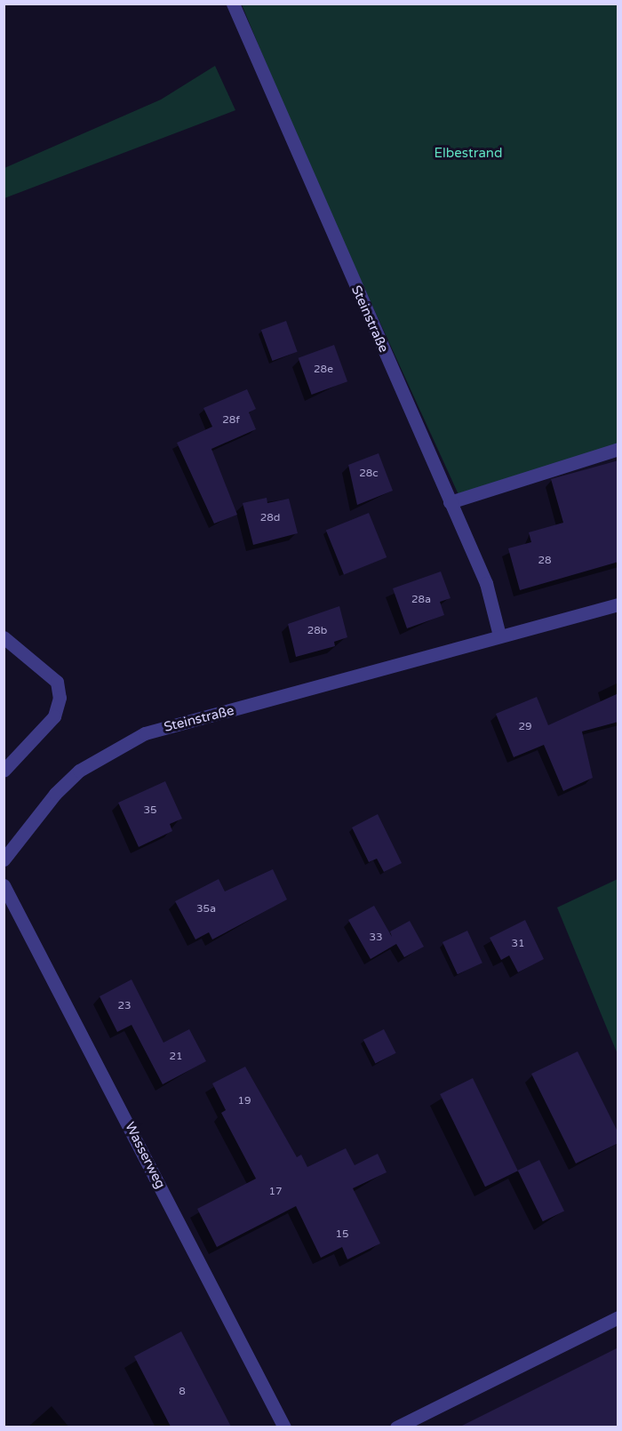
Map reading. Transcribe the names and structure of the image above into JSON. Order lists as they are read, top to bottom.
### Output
{
  "streets": {
    "street": ["Steinstraße", "Wasserweg"]
  },
  "parks": ["Elbestrand"],
  "house_numbers": [
    "28e",
    "28f",
    "28c",
    "28d",
    "28",
    "28a",
    "28b",
    "29",
    "35",
    "35a",
    "33",
    "31",
    "23",
    "21",
    "19",
    "17",
    "15",
    "8"
  ]
}
